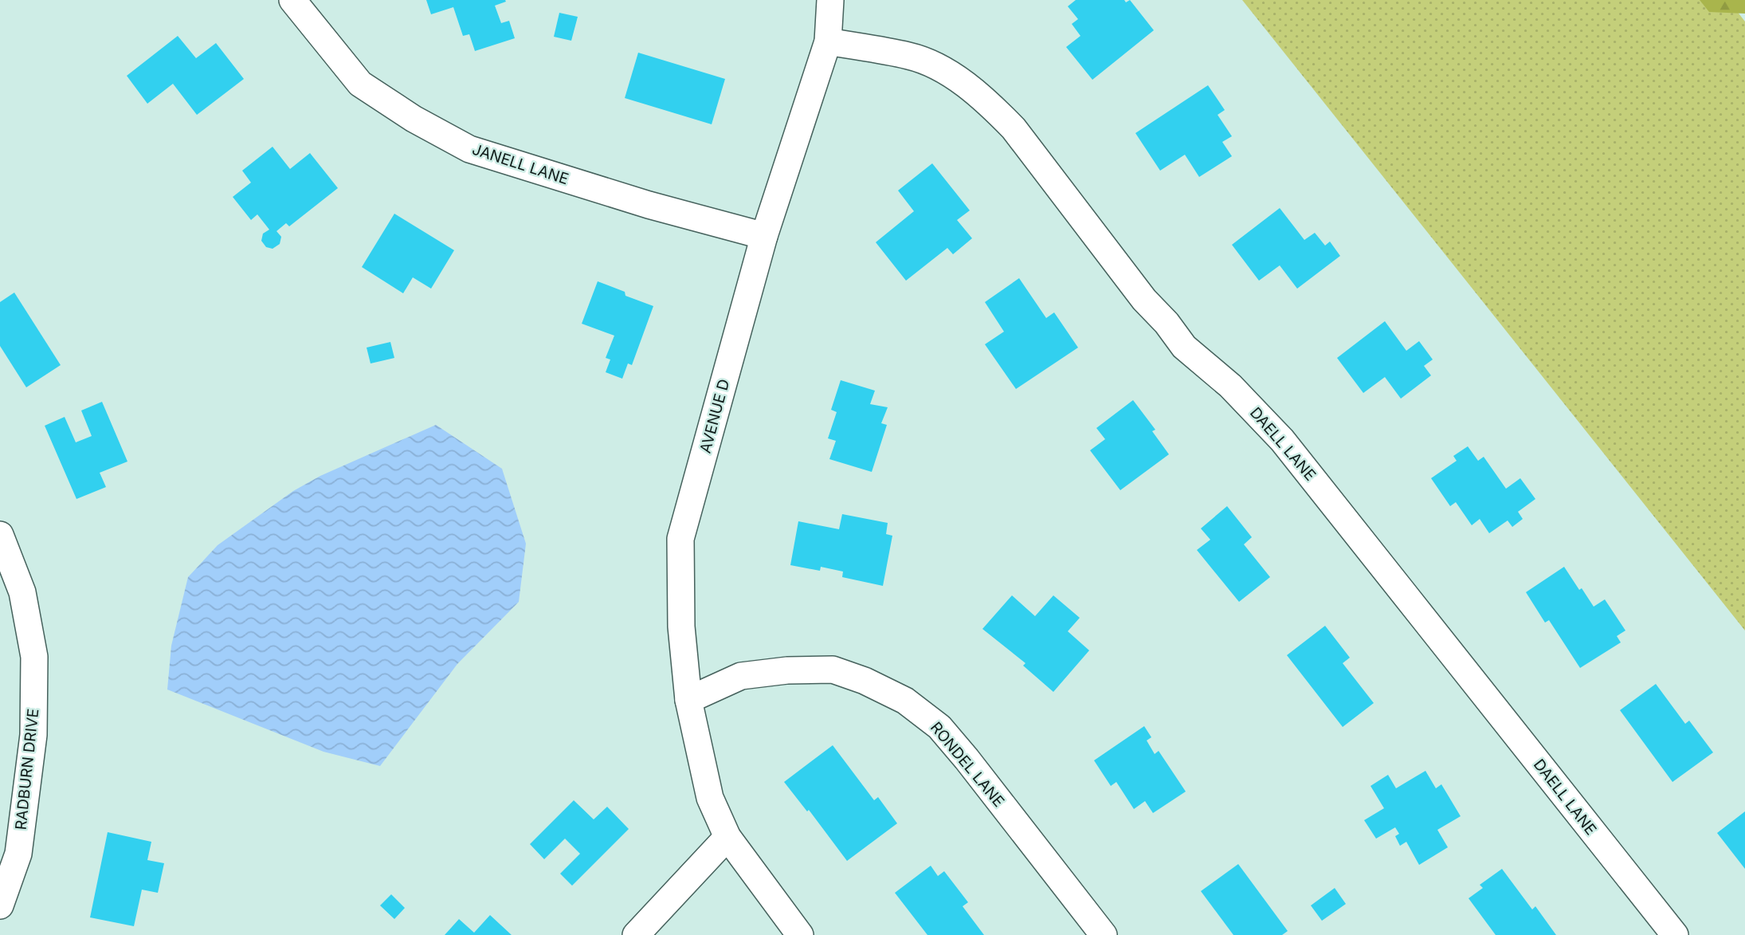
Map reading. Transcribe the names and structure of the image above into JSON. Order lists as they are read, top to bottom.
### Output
{
  "streets": {
    "street": [
      "JANELL LANE",
      "AVENUE D",
      "DAELL LANE",
      "RONDEL LANE",
      "RADBURN DRIVE"
    ]
  },
  "crossings": [
    ["JANELL LANE", "AVENUE D"],
    ["AVENUE D", "DAELL LANE"],
    ["AVENUE D", "RONDEL LANE"]
  ]
}
